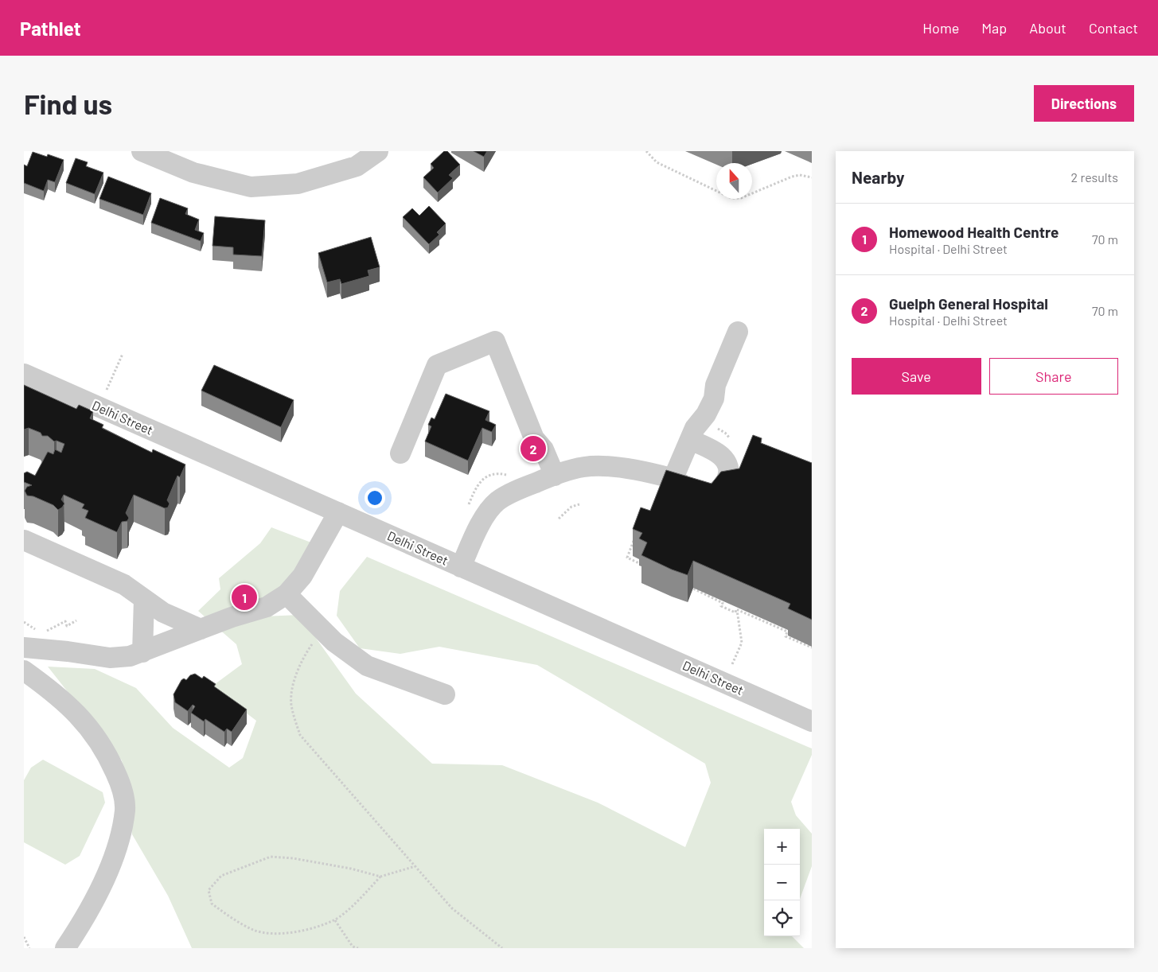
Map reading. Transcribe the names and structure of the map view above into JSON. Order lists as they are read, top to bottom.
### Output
{
  "streets": {
    "street": ["Delhi Street"]
  },
  "north": "top",
  "page": {
    "header": "Pathlet",
    "nav": [
      "Home",
      "Map",
      "About",
      "Contact"
    ],
    "buttons": [
      "Directions",
      ["Save", "Share"]
    ],
    "title": "Find us",
    "heading": ["Nearby", "2 results"],
    "list": [
      {
        "mark": "1",
        "name": "Homewood Health Centre",
        "note": "Hospital · Delhi Street",
        "value": "70 m"
      },
      {
        "mark": "2",
        "name": "Guelph General Hospital",
        "note": "Hospital · Delhi Street",
        "value": "70 m"
      }
    ],
    "pins": ["2", "1"],
    "map_buttons": ["+", "−"]
  }
}
